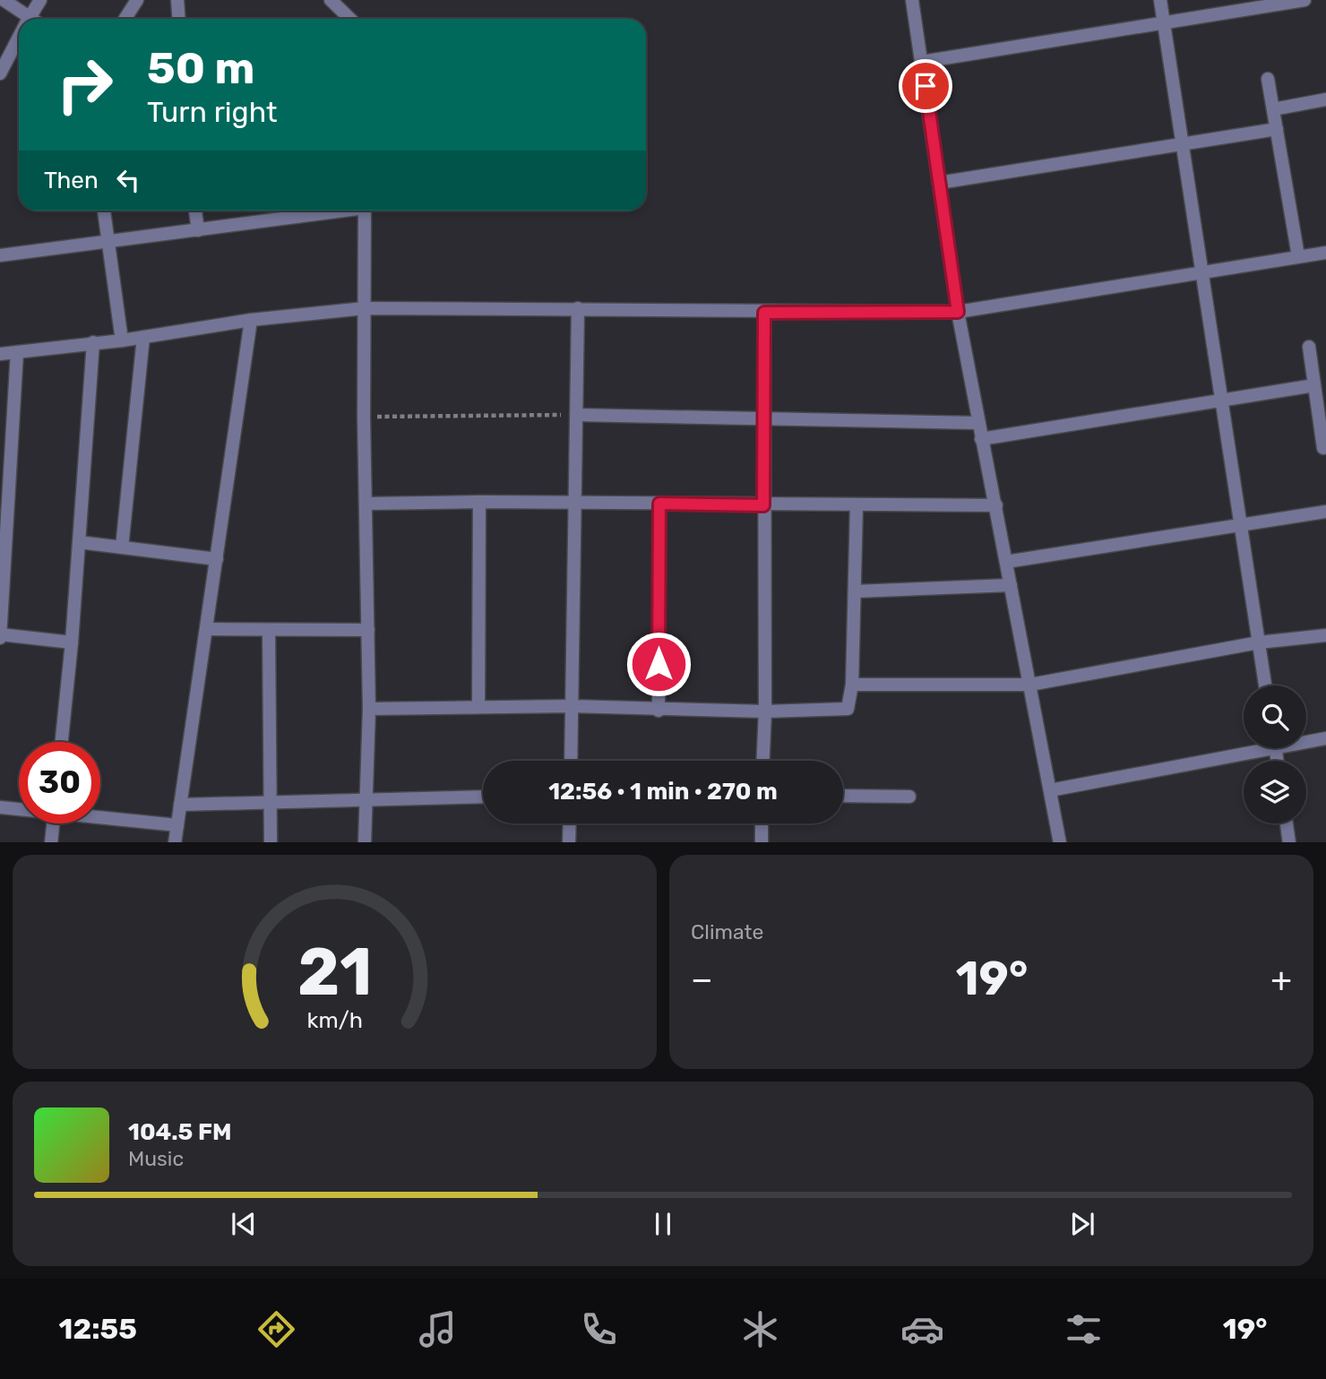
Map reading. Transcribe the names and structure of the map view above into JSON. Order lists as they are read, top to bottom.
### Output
{
  "page": {
    "turn": ["50 m", "Turn right"],
    "then": "Then",
    "limit": "30",
    "trip": "12:56 · 1 min · 270 m",
    "tile": "Climate",
    "heat": ["−", "19°", "+"],
    "song": ["104.5 FM", "Music"],
    "tabs": ["12:55", "19°"],
    "gauge": ["21", "km/h"]
  }
}
